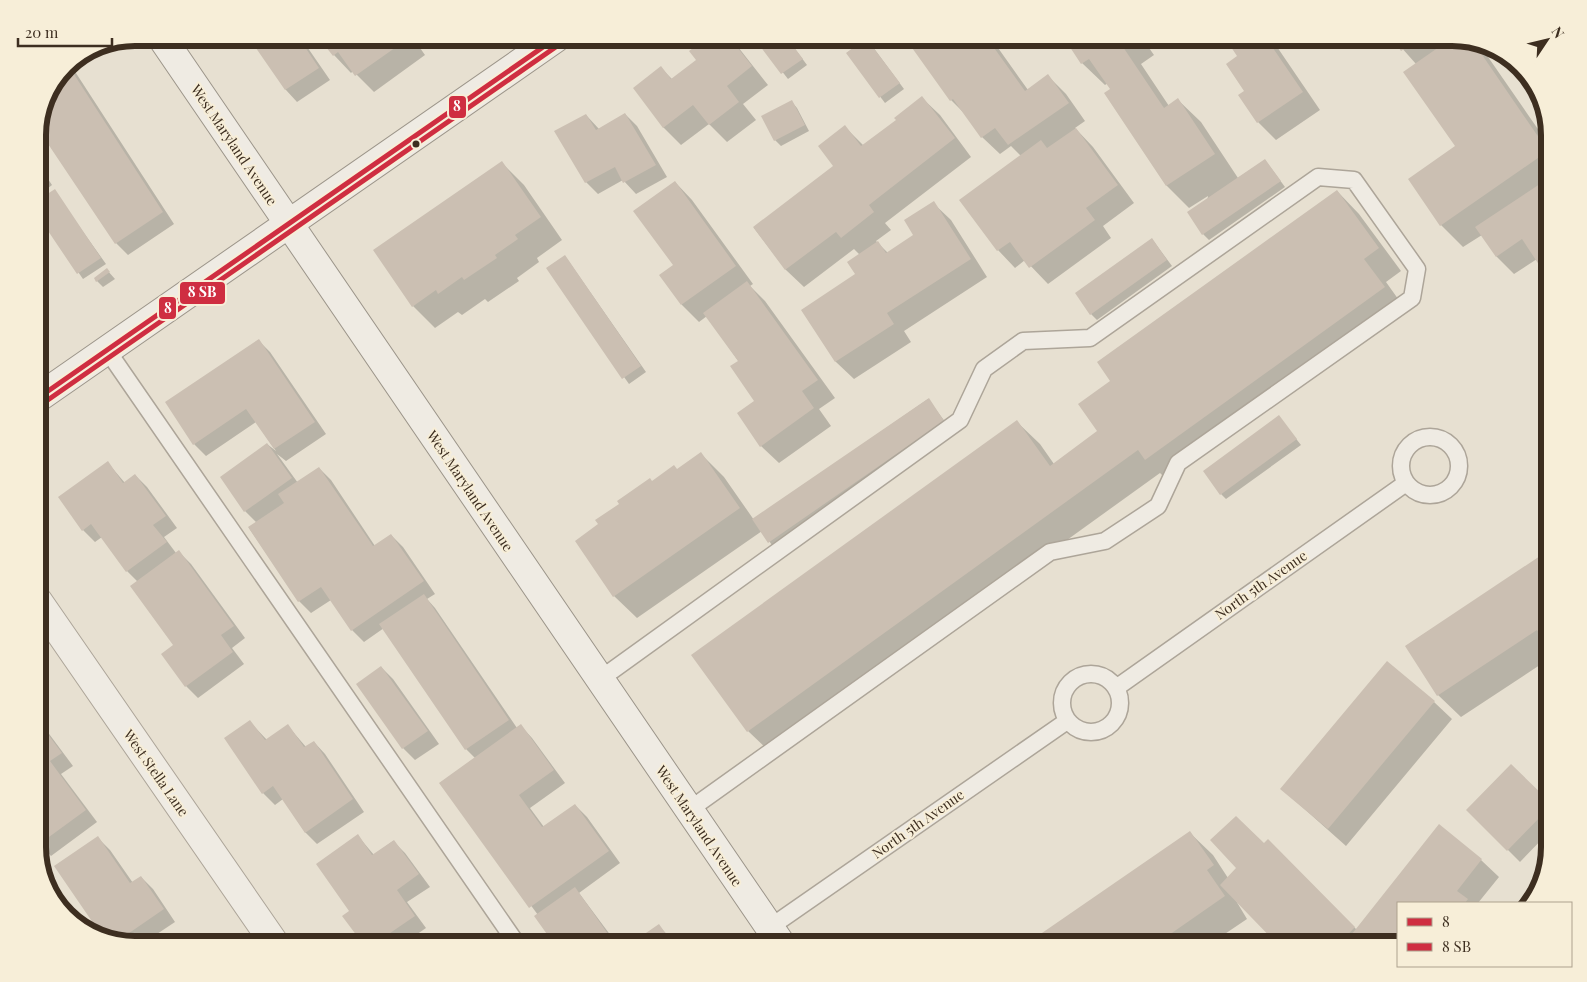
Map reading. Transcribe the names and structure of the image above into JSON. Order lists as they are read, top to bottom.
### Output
{
  "streets": {
    "street": ["West Maryland Avenue", "West Stella Lane"],
    "lane": ["North 5th Avenue"]
  },
  "crossings": [
    ["West Maryland Avenue", "North 5th Avenue"]
  ],
  "lines": ["transit line 8"],
  "legend": ["8", "8 SB"],
  "scale_bar": "20 m",
  "north": "top right"
}
